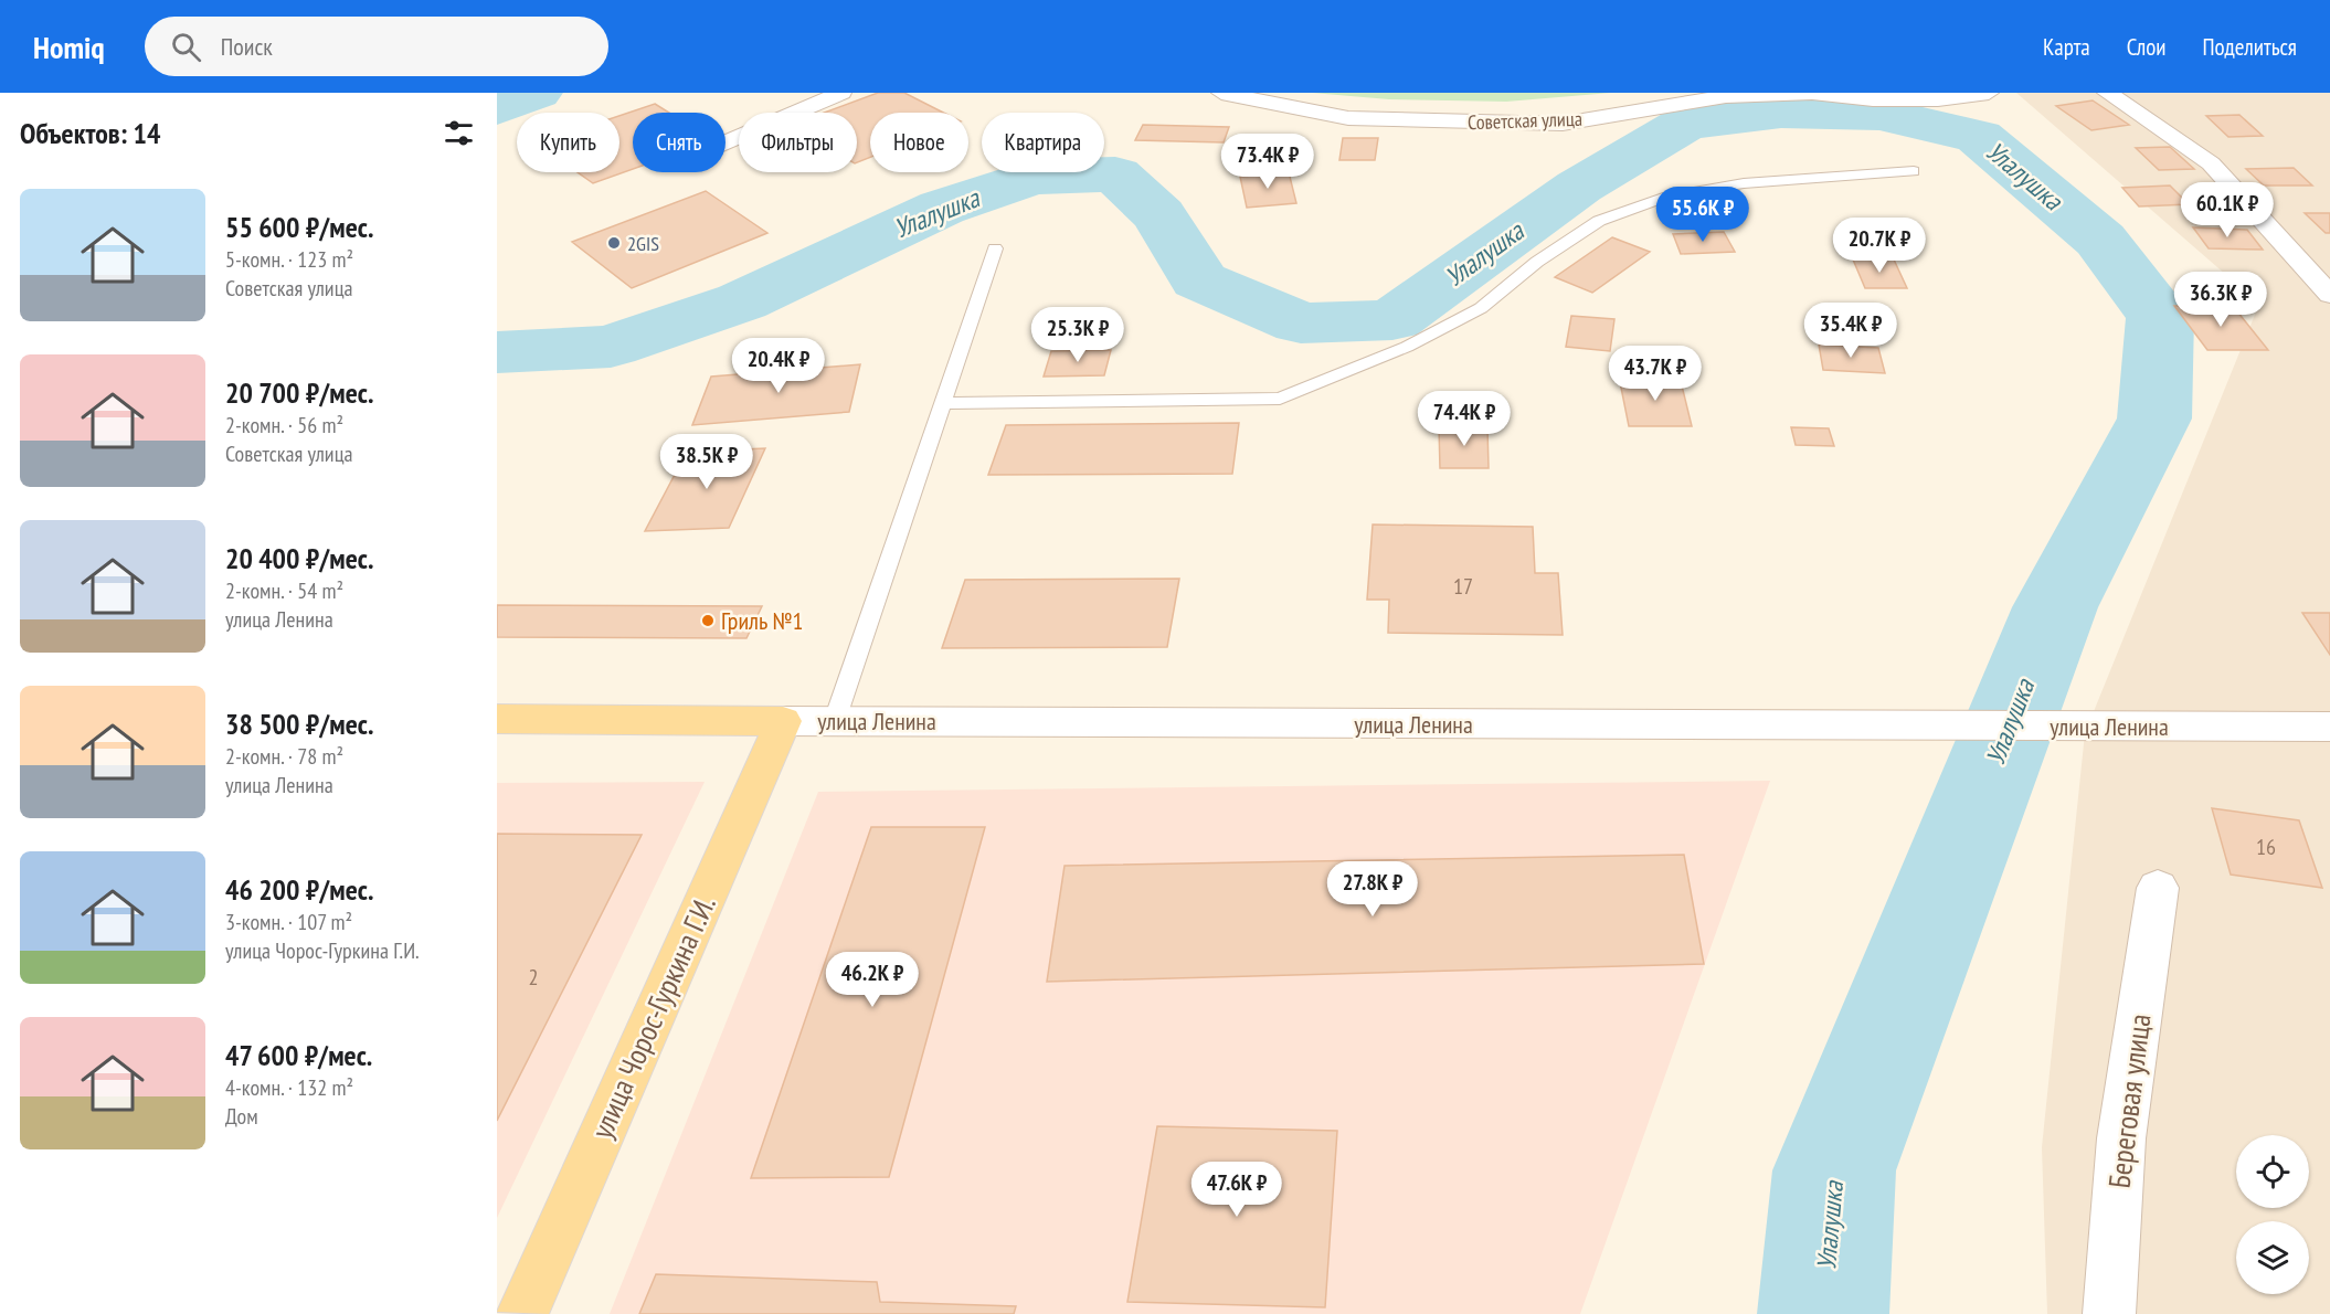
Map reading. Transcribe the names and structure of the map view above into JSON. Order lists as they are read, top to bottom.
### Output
{
  "streets": {
    "main road": ["улица Ленина", "улица Чорос-Гуркина Г.И."],
    "street": ["Советская улица", "Береговая улица"]
  },
  "crossings": [
    ["улица Ленина", "улица Чорос-Гуркина Г.И."]
  ],
  "water": ["Улалушка"],
  "places": ["2GIS", "Гриль №1"],
  "house_numbers": ["17", "16", "2"],
  "page": {
    "header": "Homiq",
    "search": "Поиск",
    "nav": ["Карта", "Слои", "Поделиться"],
    "heading": "Объектов: 14",
    "chip": [
      "Купить",
      "Снять",
      "Фильтры",
      "Новое",
      "Квартира"
    ],
    "price": [
      "73.4K ₽",
      "60.1K ₽",
      "55.6K ₽",
      "20.7K ₽",
      "36.3K ₽",
      "35.4K ₽",
      "25.3K ₽",
      "20.4K ₽",
      "43.7K ₽",
      "74.4K ₽",
      "38.5K ₽",
      "27.8K ₽",
      "46.2K ₽",
      "47.6K ₽"
    ],
    "list": [
      {
        "name": "55 600 ₽/мес.",
        "note": "5-комн. · 123 m² · Советская улица"
      },
      {
        "name": "20 700 ₽/мес.",
        "note": "2-комн. · 56 m² · Советская улица"
      },
      {
        "name": "20 400 ₽/мес.",
        "note": "2-комн. · 54 m² · улица Ленина"
      },
      {
        "name": "38 500 ₽/мес.",
        "note": "2-комн. · 78 m² · улица Ленина"
      },
      {
        "name": "46 200 ₽/мес.",
        "note": "3-комн. · 107 m² · улица Чорос-Гуркина Г.И."
      },
      {
        "name": "47 600 ₽/мес.",
        "note": "4-комн. · 132 m² · Дом"
      }
    ]
  }
}
